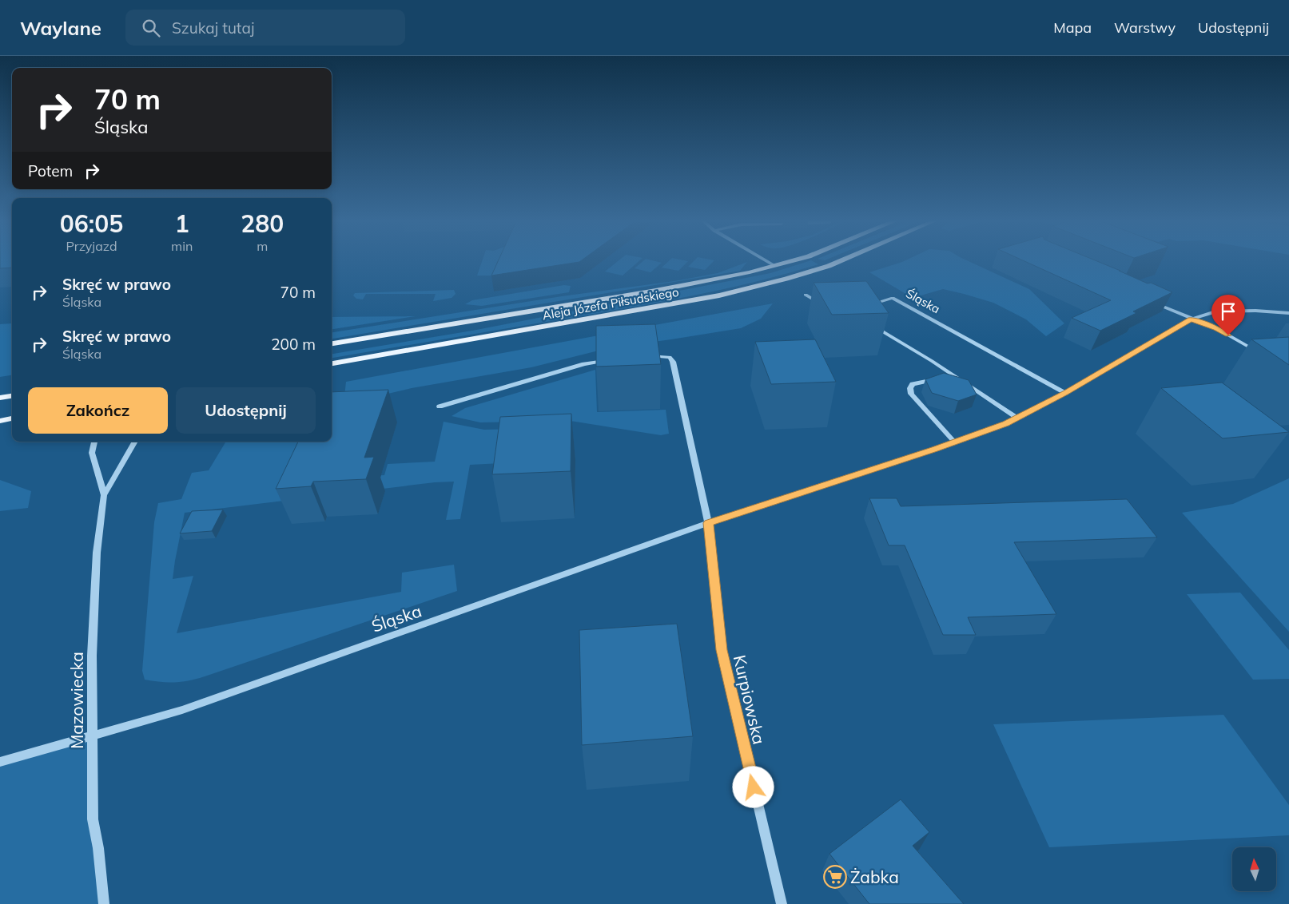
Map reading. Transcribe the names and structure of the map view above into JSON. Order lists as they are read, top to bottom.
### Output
{
  "streets": {
    "main road": ["Aleja Józefa Piłsudskiego"],
    "street": ["Śląska", "Kurpiowska", "Mazowiecka"]
  },
  "crossings": [
    ["Śląska", "Kurpiowska"],
    ["Śląska", "Mazowiecka"]
  ],
  "places": {
    "supermarket": ["Żabka"]
  },
  "north": "top",
  "page": {
    "header": "Waylane",
    "search": "Szukaj tutaj",
    "nav": ["Mapa", "Warstwy", "Udostępnij"],
    "turn": ["70 m", "Śląska"],
    "then": "Potem",
    "eta": [
      "06:05",
      "Przyjazd",
      "1",
      "min",
      "280",
      "m"
    ],
    "list": [
      {
        "name": "Skręć w prawo",
        "note": "Śląska",
        "value": "70 m"
      },
      {
        "name": "Skręć w prawo",
        "note": "Śląska",
        "value": "200 m"
      }
    ],
    "buttons": ["Zakończ", "Udostępnij"]
  }
}
